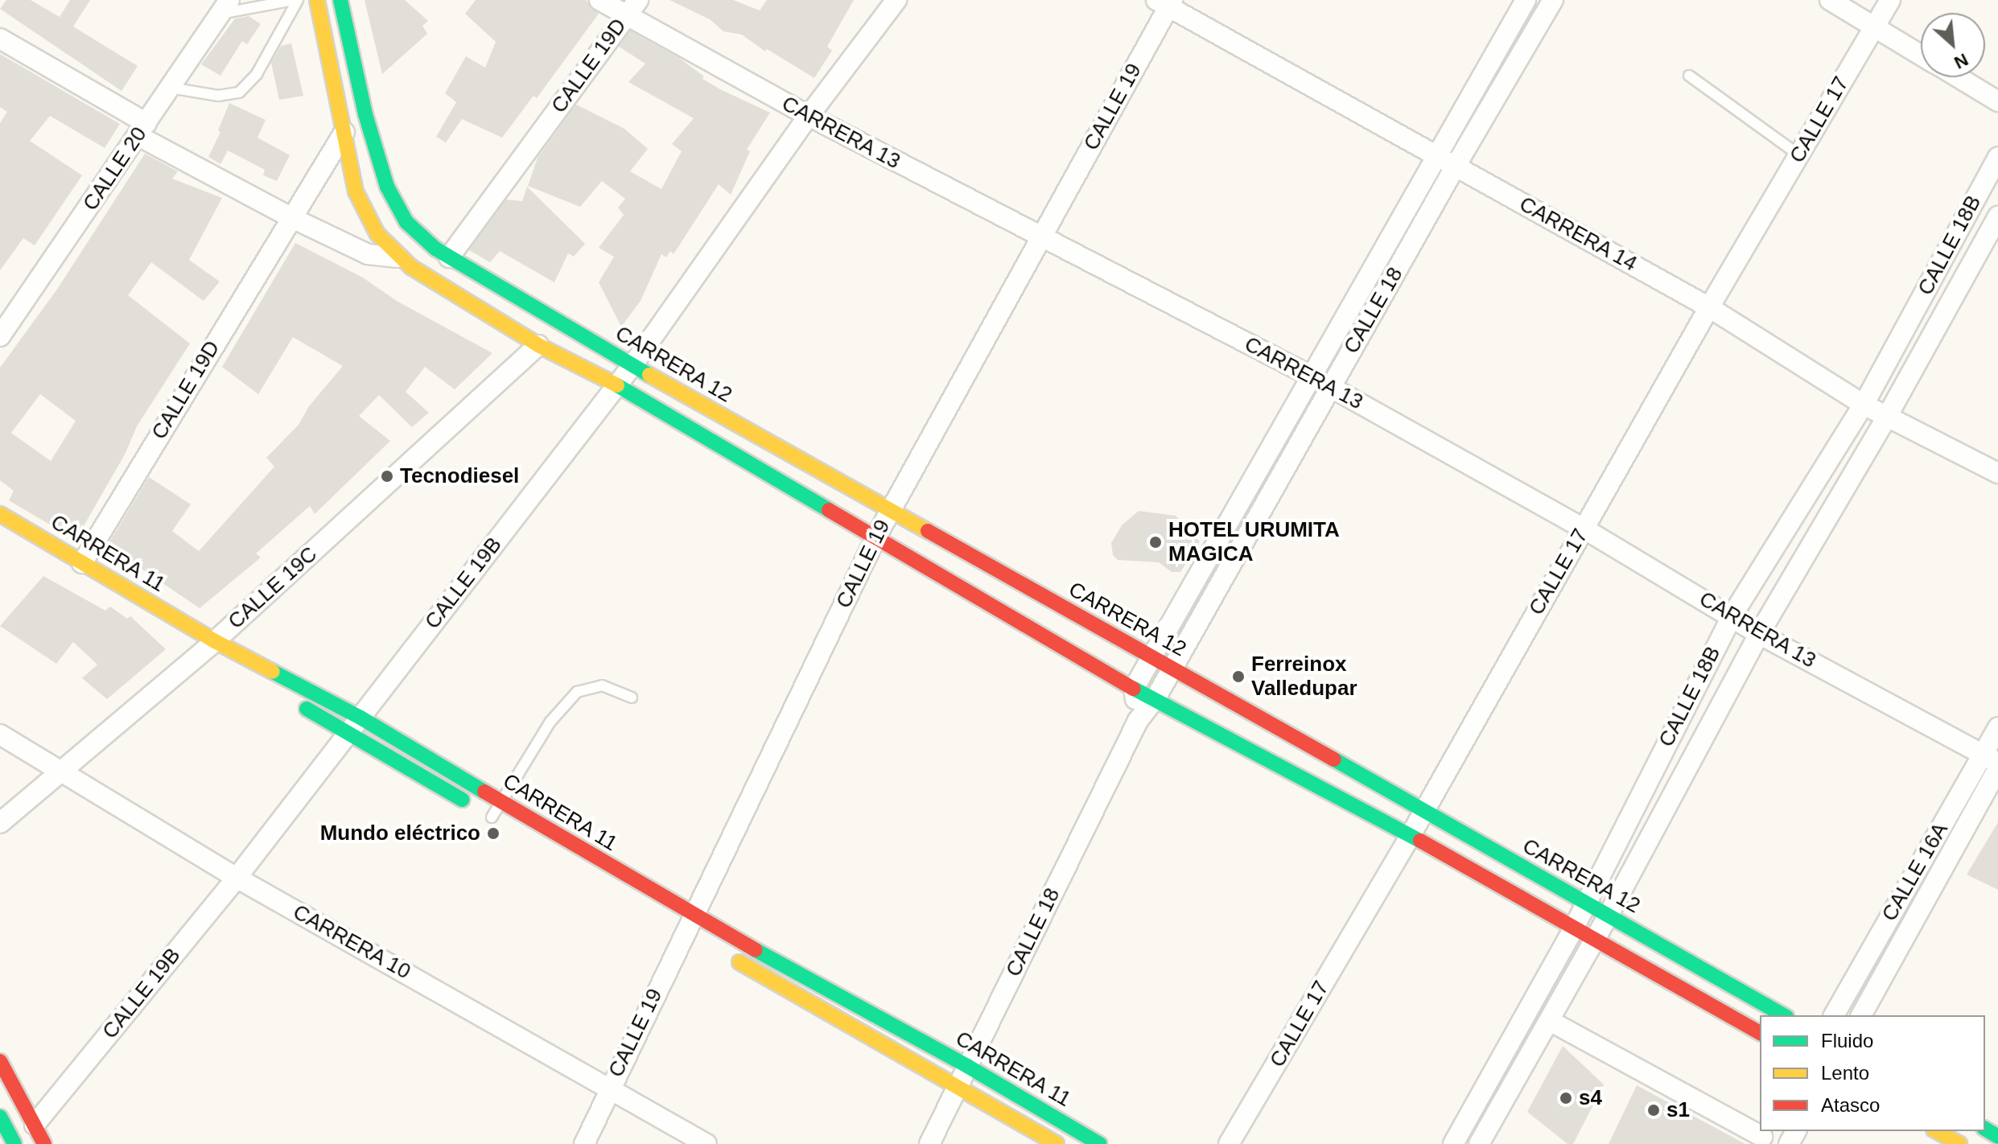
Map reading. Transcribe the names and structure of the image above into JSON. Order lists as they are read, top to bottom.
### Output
{
  "streets": {
    "street": [
      "CALLE 19D",
      "CALLE 19",
      "CALLE 17",
      "CARRERA 13",
      "CALLE 20",
      "CARRERA 14",
      "CALLE 18B",
      "CALLE 18",
      "CARRERA 12",
      "CARRERA 11",
      "CALLE 19B",
      "CALLE 19C",
      "CALLE 16A",
      "CARRERA 10"
    ]
  },
  "crossings": [
    ["CALLE 19D", "CARRERA 13"],
    ["CALLE 19D", "CARRERA 12"],
    ["CALLE 19D", "CARRERA 11"],
    ["CALLE 19", "CARRERA 13"],
    ["CALLE 19", "CARRERA 14"],
    ["CALLE 19", "CARRERA 12"],
    ["CALLE 19", "CARRERA 11"],
    ["CALLE 19", "CARRERA 10"],
    ["CALLE 17", "CARRERA 13"],
    ["CALLE 17", "CARRERA 14"],
    ["CALLE 17", "CARRERA 12"],
    ["CARRERA 13", "CALLE 18B"],
    ["CARRERA 13", "CALLE 18"],
    ["CARRERA 13", "CALLE 19B"],
    ["CARRERA 13", "CALLE 16A"],
    ["CARRERA 14", "CALLE 18B"],
    ["CARRERA 14", "CALLE 18"],
    ["CALLE 18B", "CARRERA 12"],
    ["CALLE 18", "CARRERA 12"],
    ["CALLE 18", "CARRERA 11"],
    ["CARRERA 12", "CALLE 19B"],
    ["CARRERA 11", "CALLE 19B"],
    ["CARRERA 11", "CALLE 19C"],
    ["CALLE 19B", "CARRERA 10"],
    ["CALLE 19C", "CARRERA 10"]
  ],
  "places": [
    "Tecnodiesel",
    "HOTEL URUMITA MAGICA",
    "Ferreinox Valledupar",
    "Mundo eléctrico",
    "s4",
    "s1"
  ],
  "legend": ["Fluido", "Lento", "Atasco"],
  "north": "bottom right"
}
